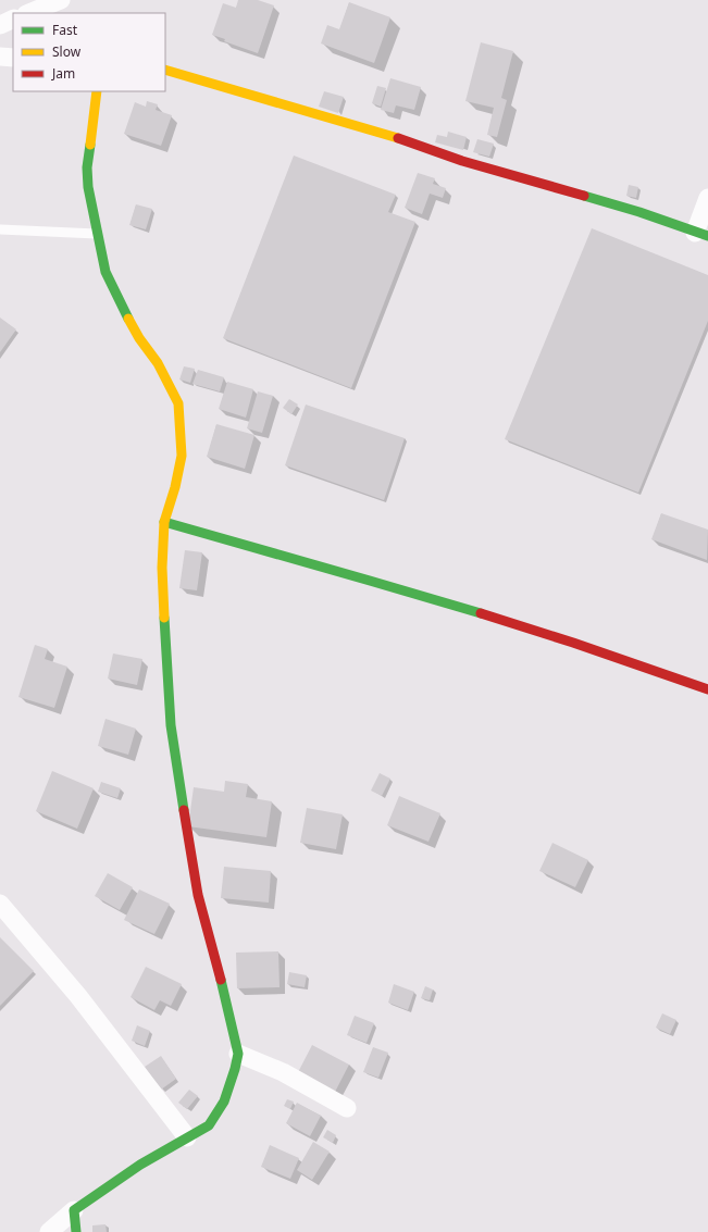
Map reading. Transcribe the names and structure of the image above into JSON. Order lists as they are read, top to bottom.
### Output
{
  "legend": ["Fast", "Slow", "Jam"]
}
